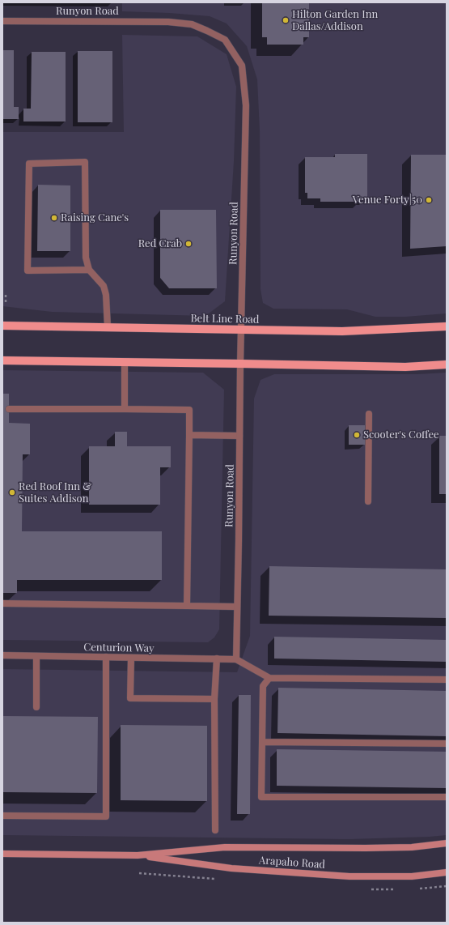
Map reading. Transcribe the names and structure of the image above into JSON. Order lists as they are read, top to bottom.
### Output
{
  "streets": {
    "main road": ["Belt Line Road", "Arapaho Road"],
    "street": ["Runyon Road", "Centurion Way"]
  },
  "crossings": [
    ["Runyon Road", "Belt Line Road"],
    ["Runyon Road", "Centurion Way"]
  ],
  "places": [
    "Hilton Garden Inn Dallas/Addison",
    "Venue Forty|50",
    "Raising Cane's",
    "Red Crab",
    "Scooter's Coffee",
    "Red Roof Inn & Suites Addison"
  ]
}
